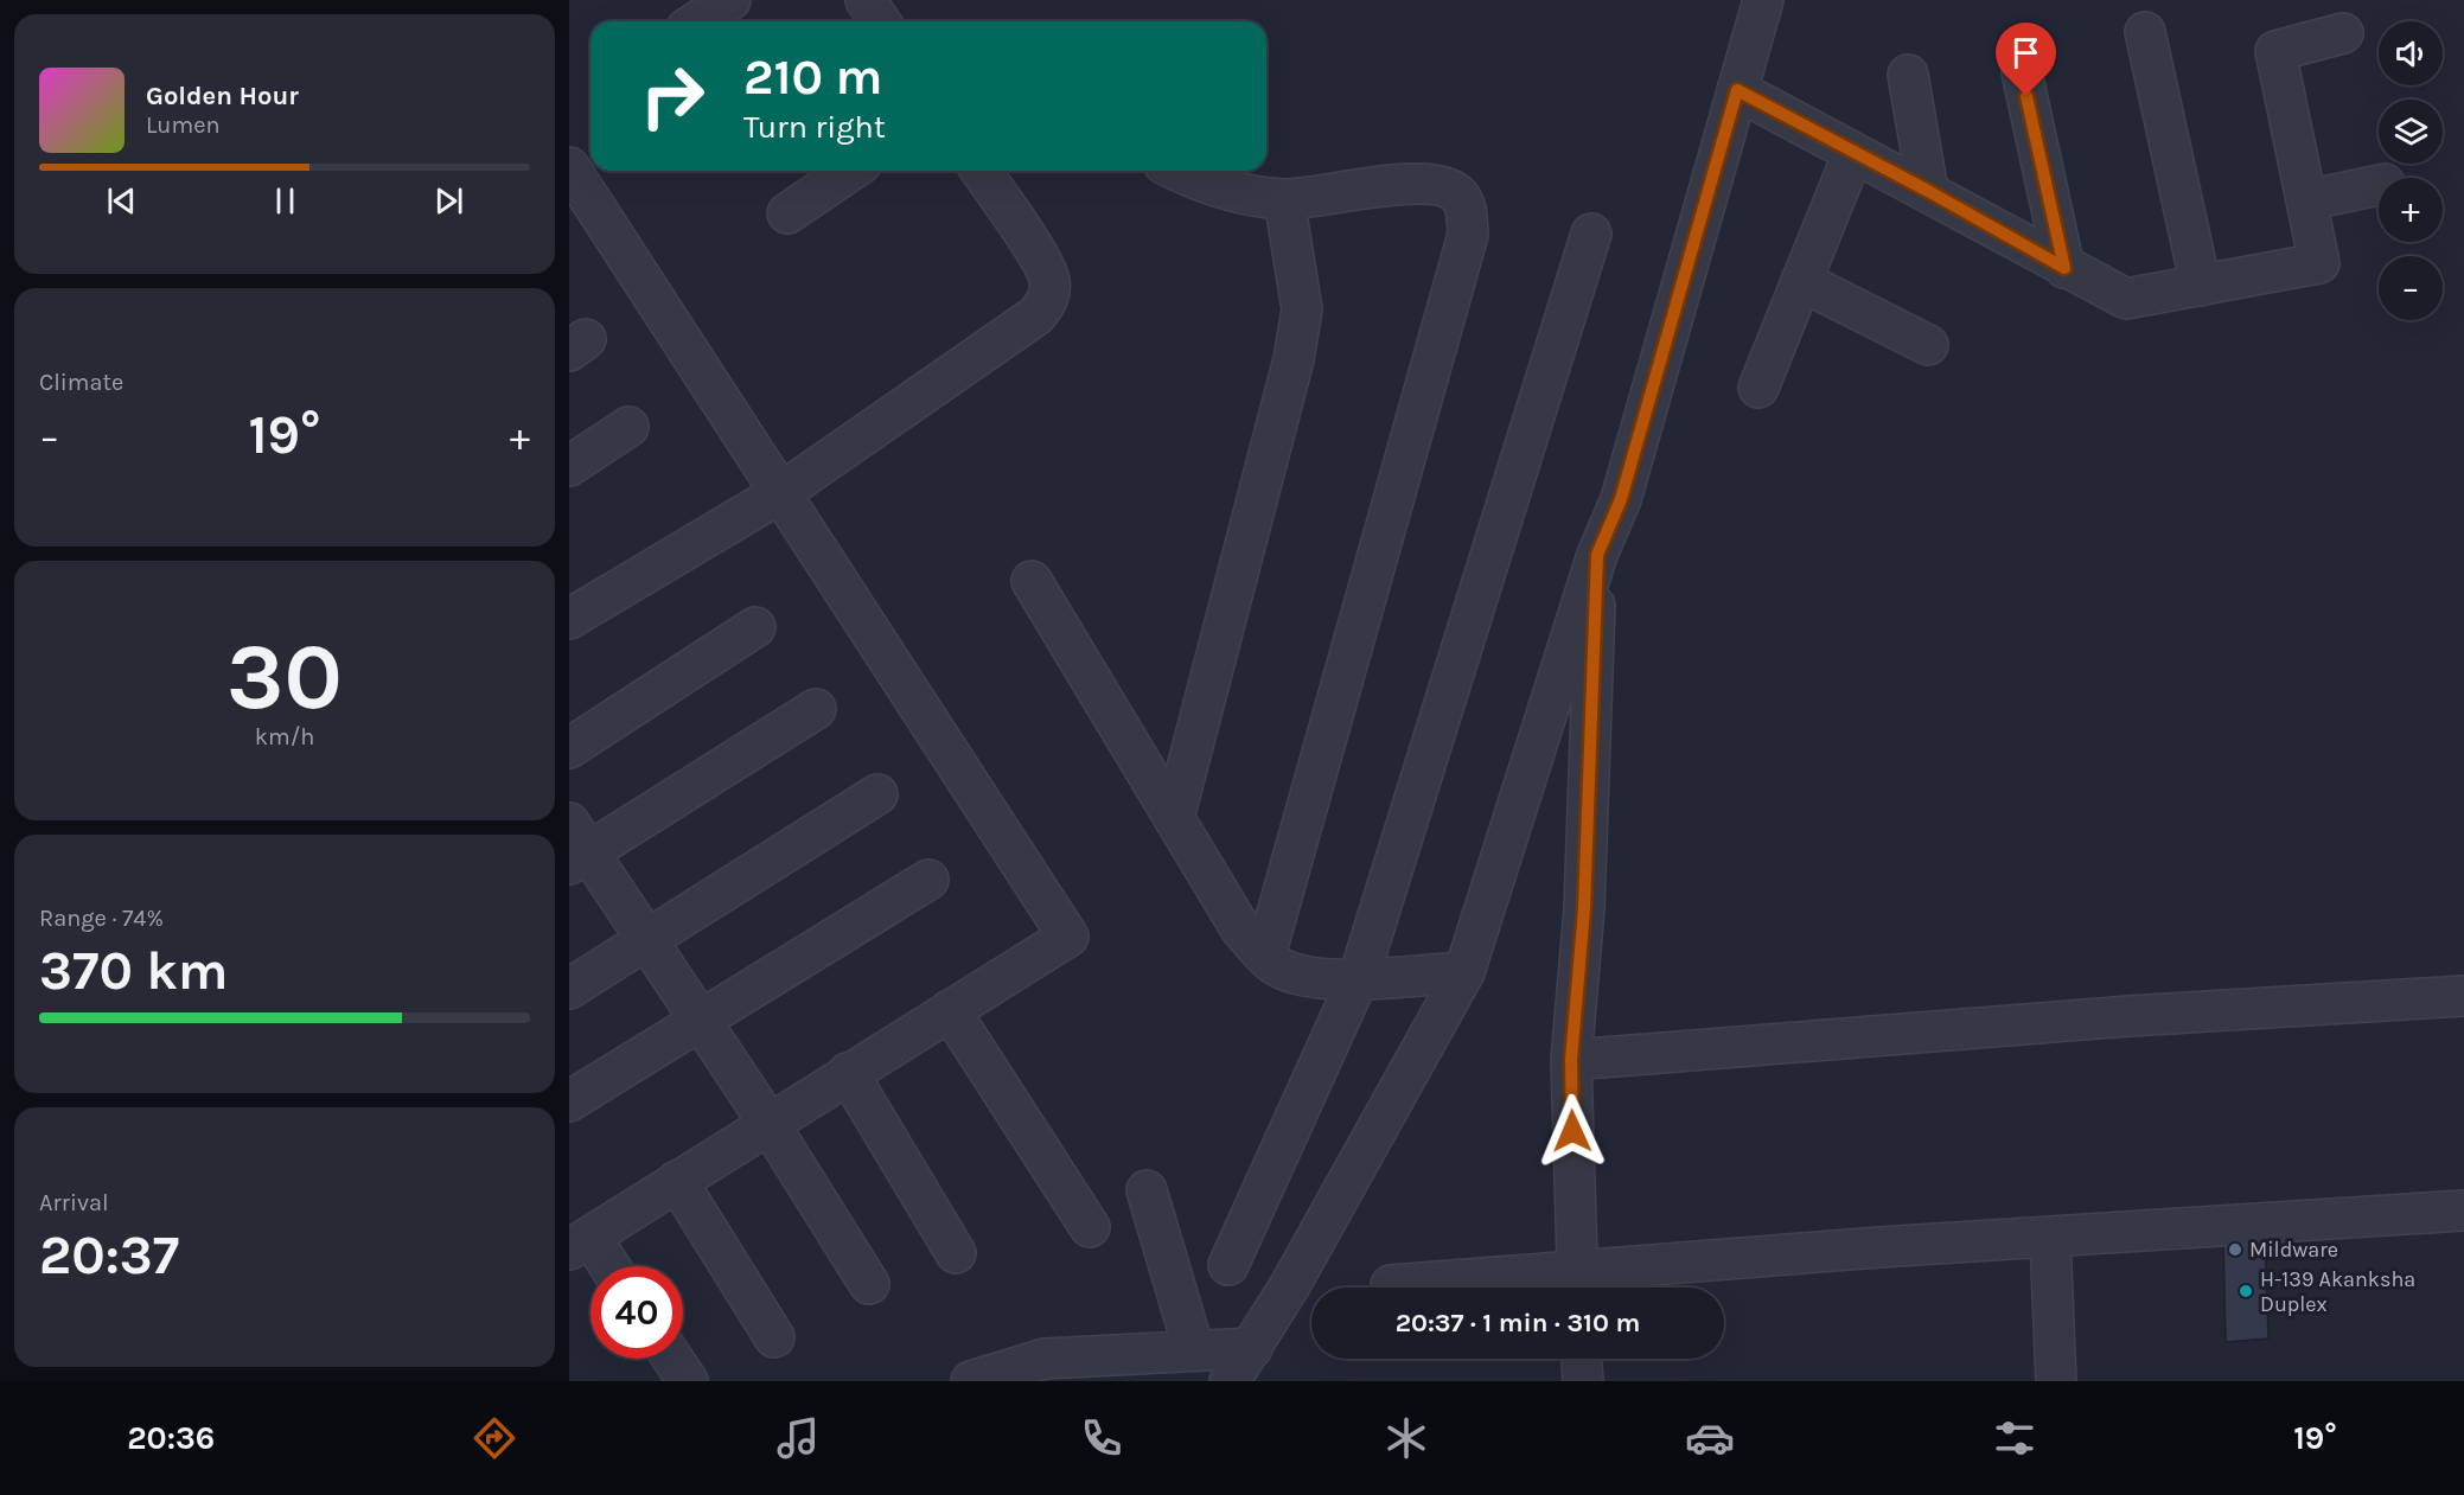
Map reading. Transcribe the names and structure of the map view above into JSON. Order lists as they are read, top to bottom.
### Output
{
  "places": ["Mildware", "H-139 Akanksha Duplex"],
  "page": {
    "map_buttons": ["+", "−"],
    "turn": ["210 m", "Turn right"],
    "song": ["Golden Hour", "Lumen"],
    "tile": [
      "Climate",
      ["30", "km/h"],
      ["Range · 74%", "370 km"],
      ["Arrival", "20:37"]
    ],
    "heat": ["−", "19°", "+"],
    "limit": "40",
    "trip": "20:37 · 1 min · 310 m",
    "tabs": ["20:36", "19°"]
  }
}
